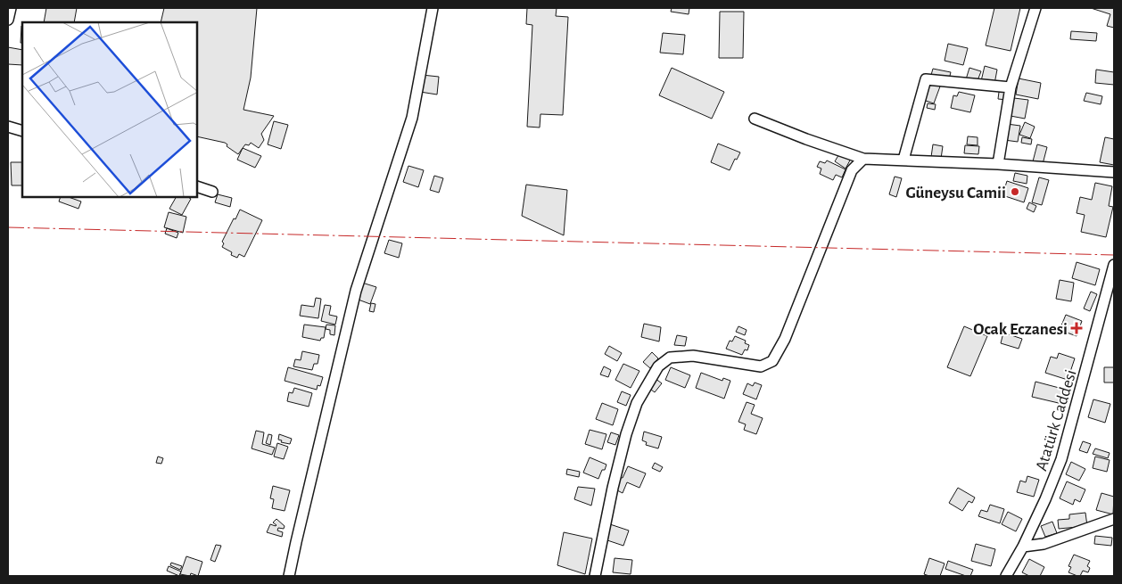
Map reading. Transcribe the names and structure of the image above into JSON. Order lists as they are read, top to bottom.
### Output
{
  "streets": {
    "street": ["Atatürk Caddesi"]
  },
  "places": {
    "other": ["Güneysu Camii"],
    "health": ["Ocak Eczanesi"]
  }
}
